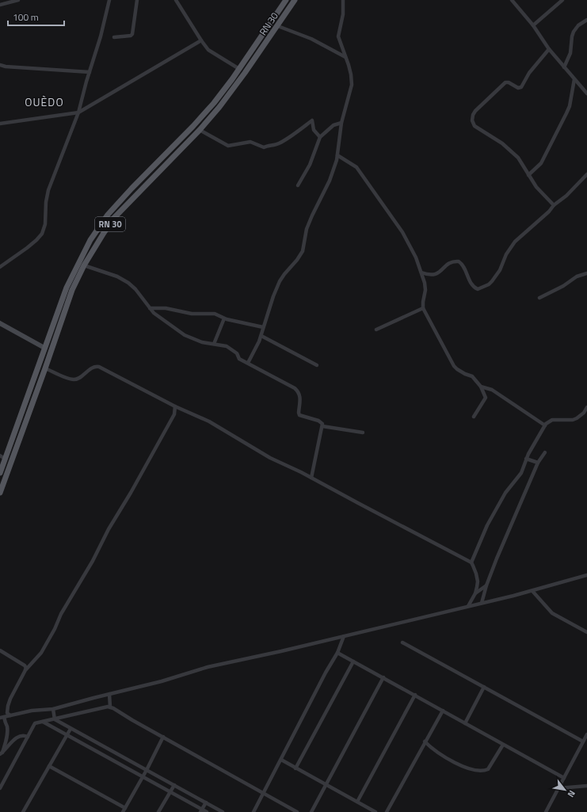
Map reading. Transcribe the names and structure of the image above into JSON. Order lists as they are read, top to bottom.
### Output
{
  "streets": {
    "main road": ["RN 30"]
  },
  "districts": ["OUÈDO"],
  "scale_bar": "100 m",
  "north": "bottom right"
}
